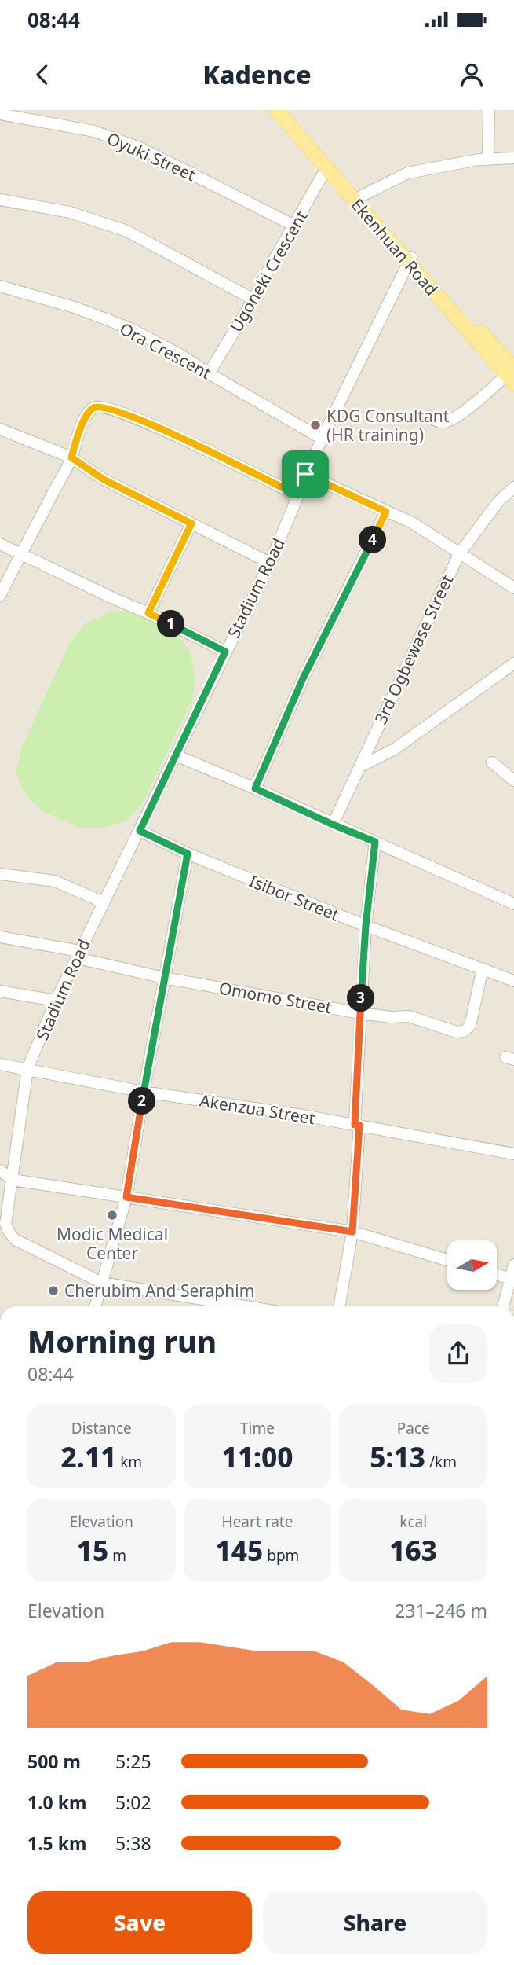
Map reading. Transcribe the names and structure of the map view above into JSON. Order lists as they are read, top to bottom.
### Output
{
  "streets": {
    "main road": ["Ekenhuan Road"],
    "street": [
      "Oyuki Street",
      "Ugoneki Crescent",
      "Ora Crescent",
      "Stadium Road",
      "3rd Ogbewase Street",
      "Isibor Street",
      "Omomo Street",
      "Akenzua Street"
    ]
  },
  "crossings": [
    ["Oyuki Street", "Ugoneki Crescent"],
    ["Ekenhuan Road", "Ugoneki Crescent"],
    ["Ekenhuan Road", "Stadium Road"],
    ["Ugoneki Crescent", "Ora Crescent"],
    ["Ora Crescent", "Stadium Road"],
    ["Stadium Road", "Isibor Street"],
    ["Stadium Road", "Omomo Street"],
    ["Stadium Road", "Akenzua Street"],
    ["Isibor Street", "Omomo Street"]
  ],
  "places": ["KDG Consultant (HR training)", "Modic Medical Center", "Cherubim And Seraphim"],
  "north": "right",
  "page": {
    "status": "08:44",
    "header": "Kadence",
    "pins": [
      "4",
      "1",
      "3",
      "2"
    ],
    "heading": ["Morning run", "08:44"],
    "stats": [
      ["Distance", "2.11 km"],
      ["Time", "11:00"],
      ["Pace", "5:13 /km"],
      ["Elevation", "15 m"],
      ["Heart rate", "145 bpm"],
      ["kcal", "163"]
    ],
    "chart": ["Elevation", "231–246 m"],
    "list": [
      {
        "name": "500 m",
        "note": "5:25"
      },
      {
        "name": "1.0 km",
        "note": "5:02"
      },
      {
        "name": "1.5 km",
        "note": "5:38"
      }
    ],
    "buttons": ["Save", "Share"]
  }
}
